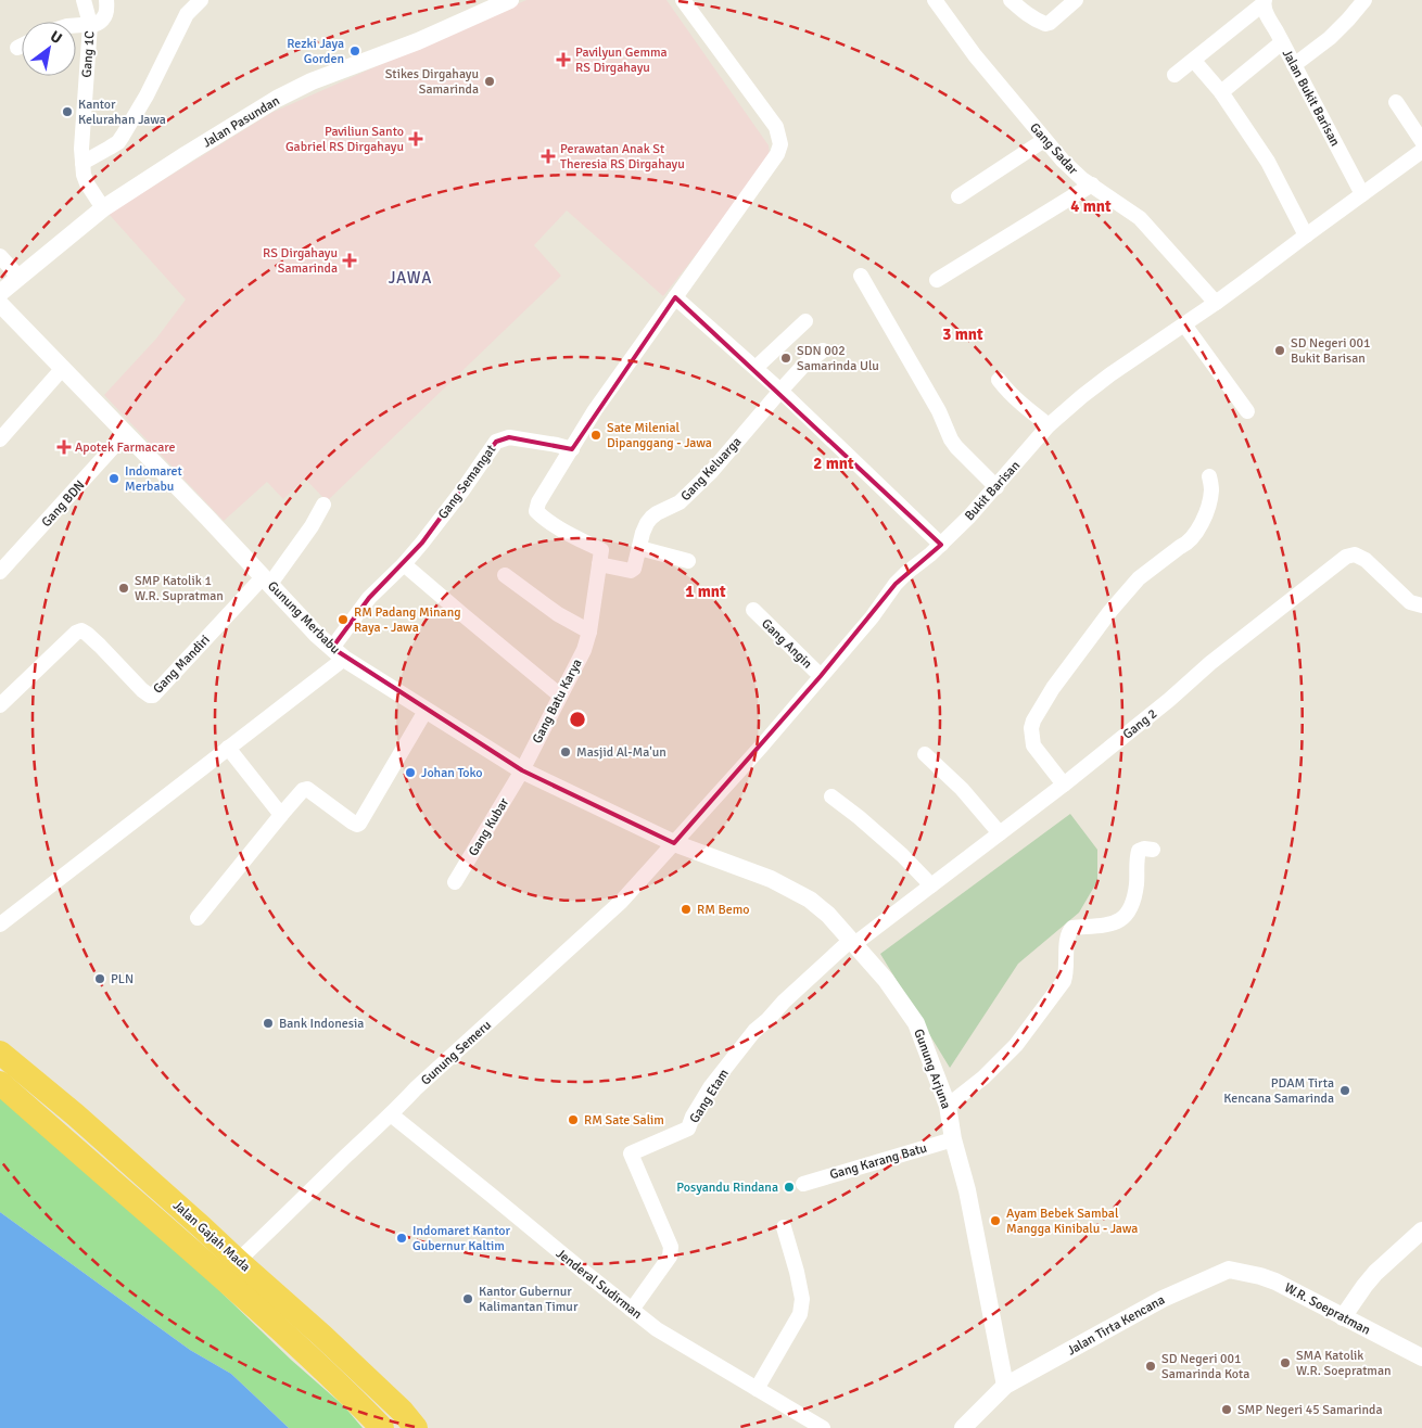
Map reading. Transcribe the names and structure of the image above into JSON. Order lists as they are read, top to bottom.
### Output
{
  "streets": {
    "highway": ["Jalan Gajah Mada"],
    "street": [
      "Gang 1C",
      "Jalan Bukit Barisan",
      "Jalan Pasundan",
      "Gang Sadar",
      "Gang Keluarga",
      "Gang Semangat",
      "Bukit Barisan",
      "Gang BDN",
      "Gunung Merbabu",
      "Gang Angin",
      "Gang Mandiri",
      "Gang Batu Karya",
      "Gang 2",
      "Gang Kubar",
      "Gunung Semeru",
      "Gunung Arjuna",
      "Gang Etam",
      "Gang Karang Batu",
      "Jenderal Sudirman",
      "W.R. Soepratman",
      "Jalan Tirta Kencana"
    ]
  },
  "crossings": [
    ["Gang 1C", "Jalan Pasundan"],
    ["Jalan Bukit Barisan", "Bukit Barisan"],
    ["Gang Sadar", "Bukit Barisan"],
    ["Gang Keluarga", "Gang Batu Karya"],
    ["Gang Semangat", "Gunung Merbabu"],
    ["Bukit Barisan", "Gunung Merbabu"],
    ["Bukit Barisan", "Gang Angin"],
    ["Bukit Barisan", "Gunung Semeru"],
    ["Bukit Barisan", "Gunung Arjuna"],
    ["Gang BDN", "Gunung Merbabu"],
    ["Gunung Merbabu", "Gang Mandiri"],
    ["Gunung Merbabu", "Gang Batu Karya"],
    ["Gunung Merbabu", "Gang Kubar"],
    ["Gunung Merbabu", "Gunung Semeru"],
    ["Gunung Merbabu", "Gunung Arjuna"],
    ["Gang Batu Karya", "Gang Kubar"],
    ["Gang 2", "Gunung Arjuna"],
    ["Gang 2", "Gang Etam"],
    ["Gunung Semeru", "Gunung Arjuna"],
    ["Gunung Semeru", "Jalan Gajah Mada"],
    ["Gunung Semeru", "Jenderal Sudirman"],
    ["Gunung Arjuna", "Gang Etam"],
    ["Gunung Arjuna", "Gang Karang Batu"],
    ["Gunung Arjuna", "Jalan Tirta Kencana"],
    ["Gang Etam", "Jenderal Sudirman"],
    ["W.R. Soepratman", "Jalan Tirta Kencana"]
  ],
  "districts": ["JAWA"],
  "places": {
    "other": [
      "Rezki Jaya Gorden",
      "Stikes Dirgahayu Samarinda",
      "Kantor Kelurahan Jawa",
      "SD Negeri 001 Bukit Barisan",
      "SDN 002 Samarinda Ulu",
      "Sate Milenial Dipanggang - Jawa",
      "Indomaret Merbabu",
      "SMP Katolik 1 W.R. Supratman",
      "RM Padang Minang Raya - Jawa",
      "Masjid Al-Ma'un",
      "Johan Toko",
      "RM Bemo",
      "PLN",
      "Bank Indonesia",
      "PDAM Tirta Kencana Samarinda",
      "RM Sate Salim",
      "Posyandu Rindana",
      "Ayam Bebek Sambal Mangga Kinibalu - Jawa",
      "Indomaret Kantor Gubernur Kaltim",
      "Kantor Gubernur Kalimantan Timur",
      "SMA Katolik W.R. Soepratman",
      "SD Negeri 001 Samarinda Kota",
      "SMP Negeri 45 Samarinda"
    ],
    "health": [
      "Pavilyun Gemma RS Dirgahayu",
      "Paviliun Santo Gabriel RS Dirgahayu",
      "Perawatan Anak St Theresia RS Dirgahayu",
      "RS Dirgahayu Samarinda",
      "Apotek Farmacare"
    ]
  },
  "north": "top right",
  "rings": [
    "4 mnt",
    "3 mnt",
    "2 mnt",
    "1 mnt"
  ]
}
